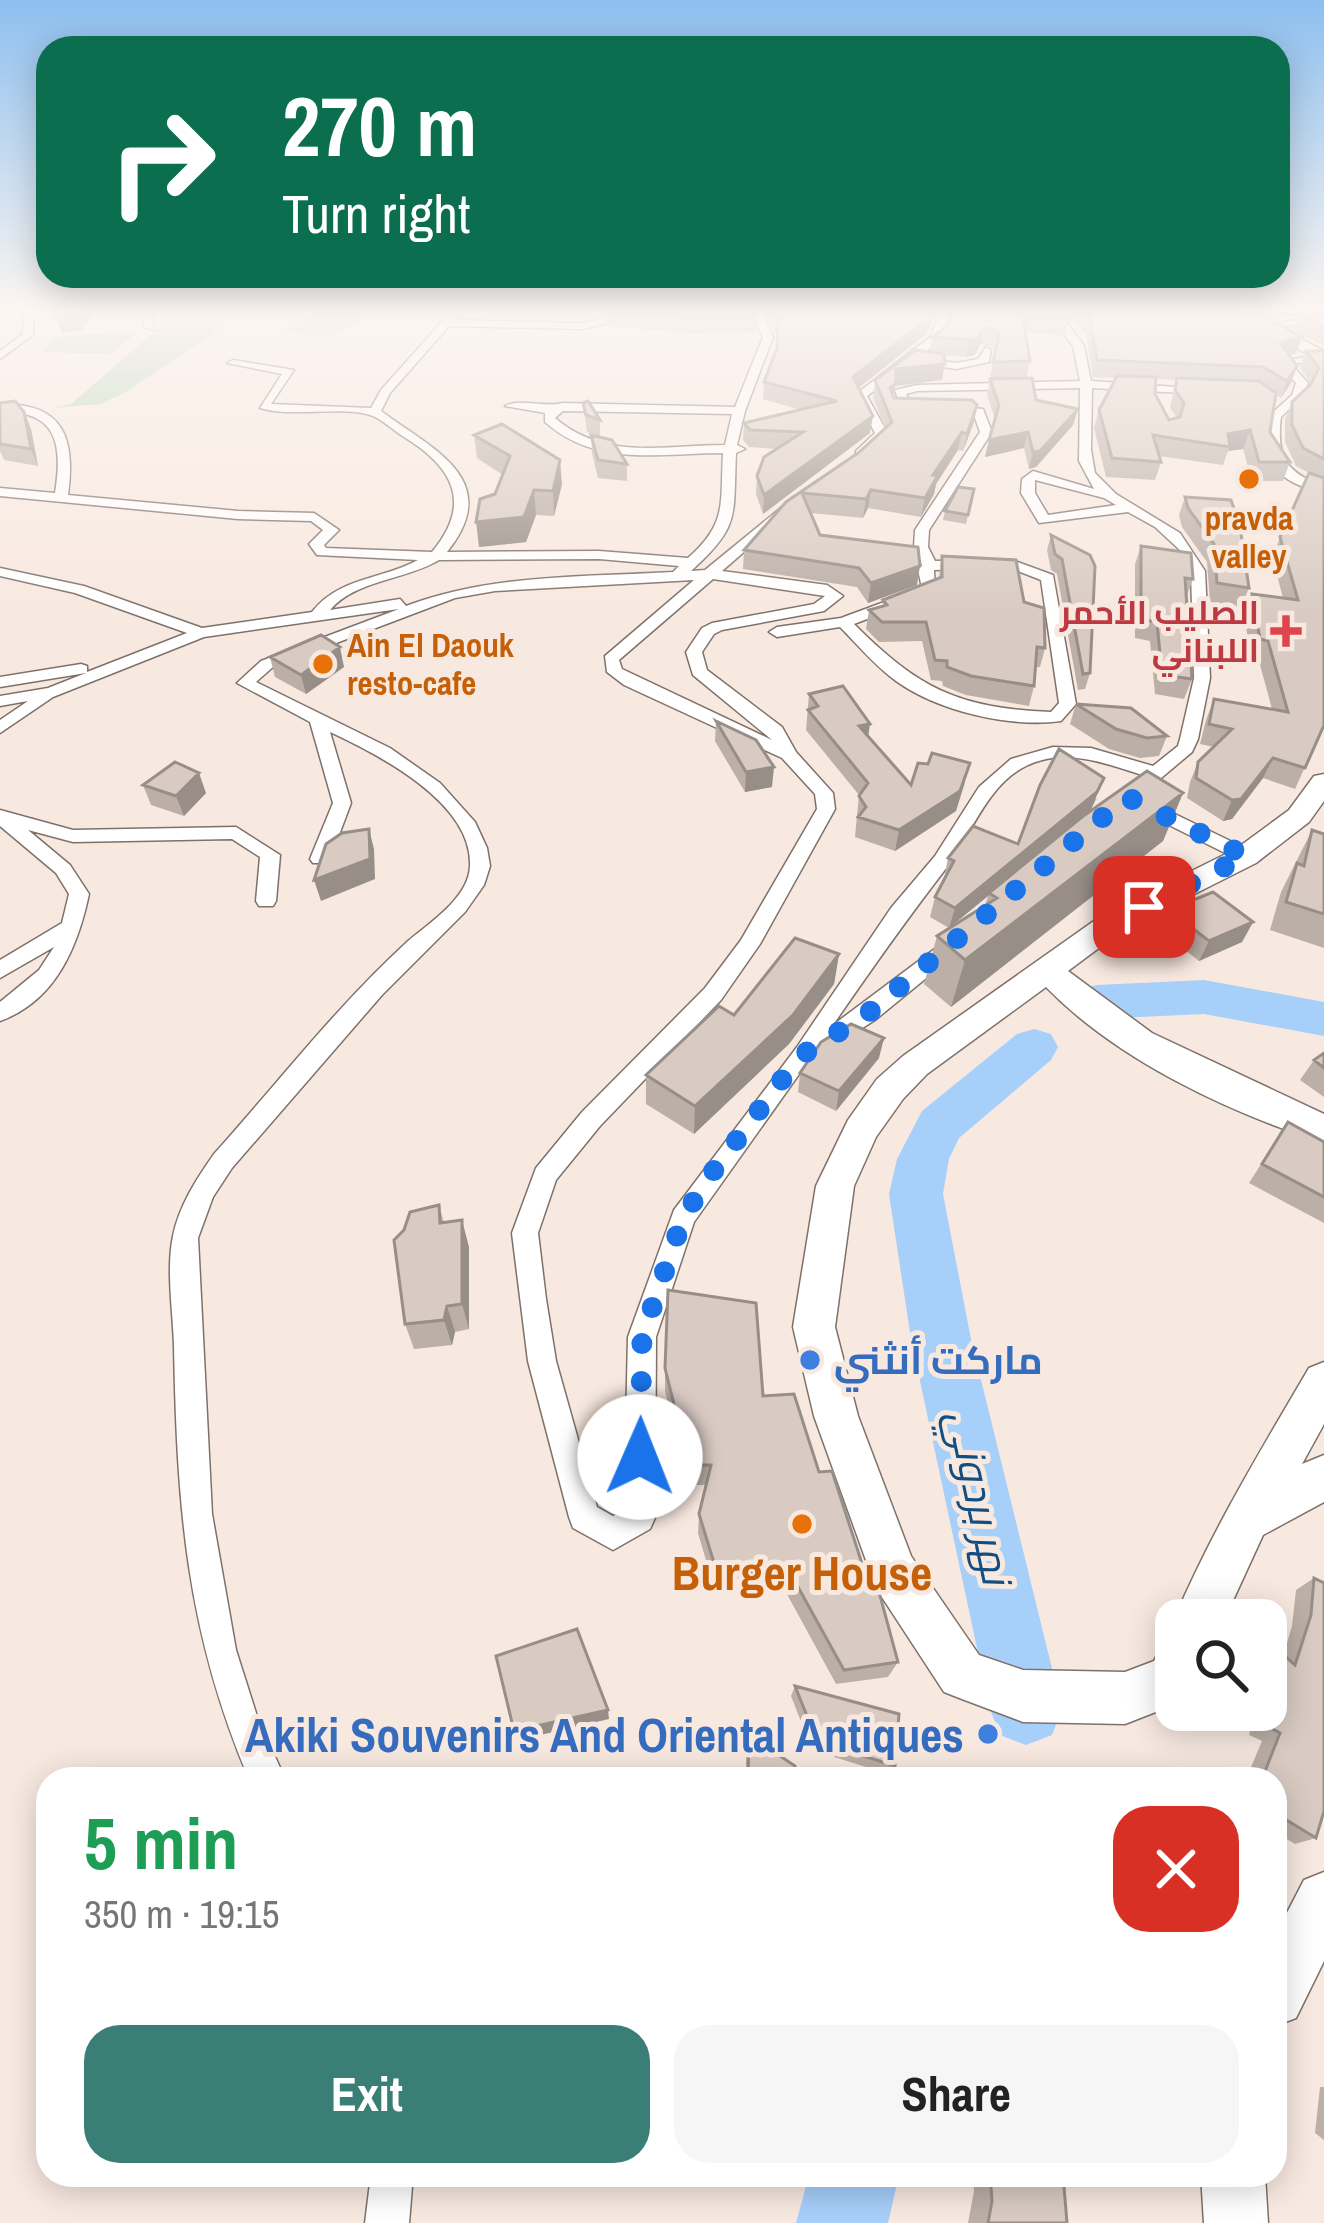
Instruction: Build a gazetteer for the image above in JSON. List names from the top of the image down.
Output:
{
  "water": ["نهر بردوني"],
  "places": {
    "other": [
      "pravda valley",
      "Ain El Daouk resto-cafe",
      "ماركت أنثني",
      "Burger House",
      "Akiki Souvenirs And Oriental Antiques"
    ],
    "health": ["الصليب الأحمر اللبناني"]
  },
  "page": {
    "turn": ["270 m", "Turn right"],
    "heading": ["5 min", "350 m · 19:15"],
    "buttons": ["Exit", "Share"]
  }
}
